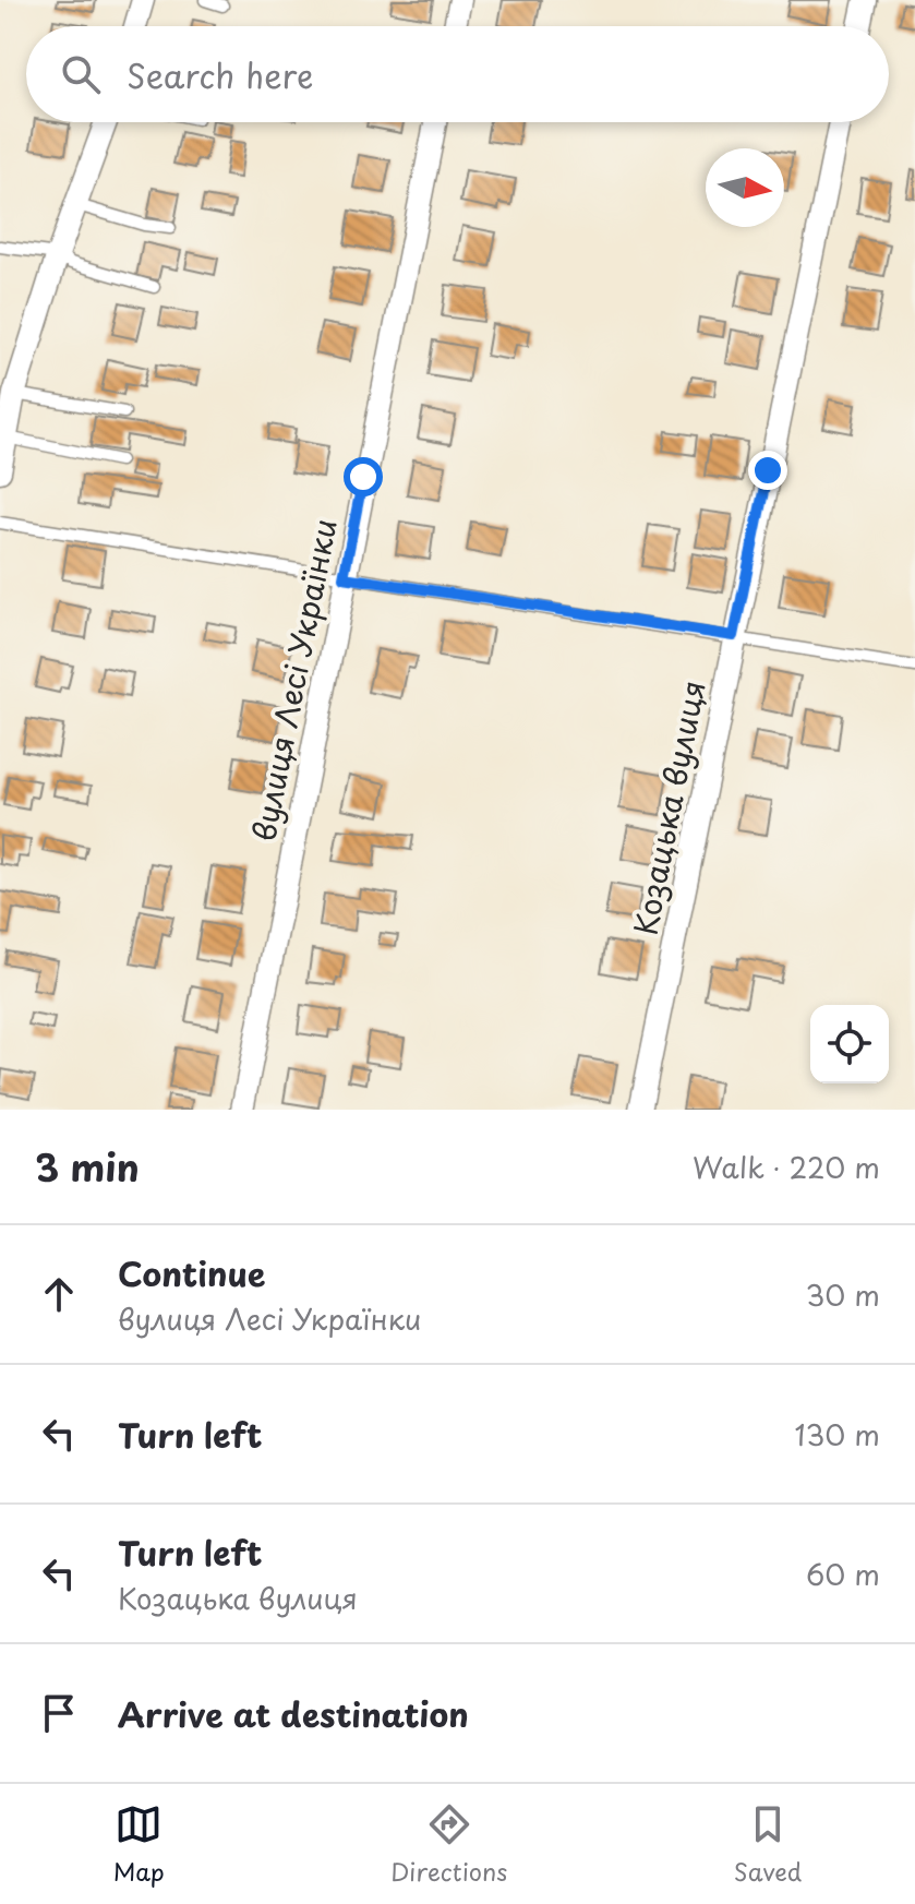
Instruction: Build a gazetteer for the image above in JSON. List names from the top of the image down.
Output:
{
  "streets": {
    "street": ["вулиця Лесі Українки", "Козацька вулиця"]
  },
  "north": "right",
  "page": {
    "search": "Search here",
    "heading": ["3 min", "Walk · 220 m"],
    "list": [
      ["Continue", "вулиця Лесі Українки", "30 m"],
      ["Turn left", "130 m"],
      ["Turn left", "Козацька вулиця", "60 m"],
      "Arrive at destination"
    ],
    "nav": ["Map", "Directions", "Saved"]
  }
}
